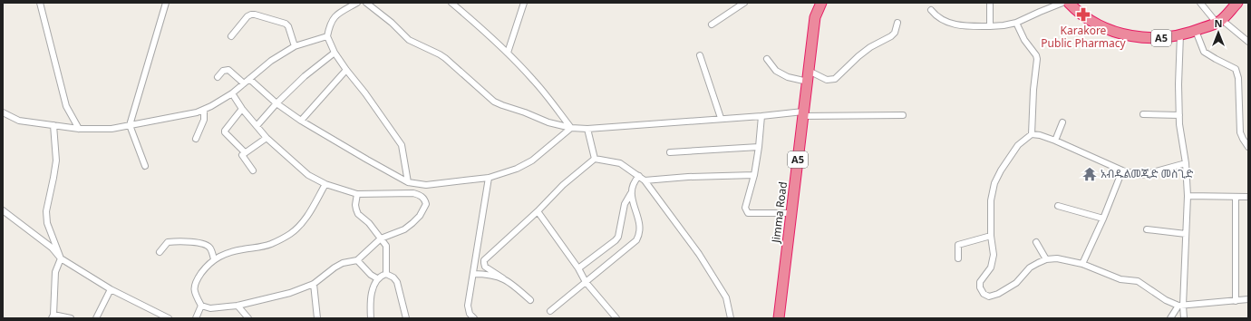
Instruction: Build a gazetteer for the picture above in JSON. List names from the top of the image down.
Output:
{
  "streets": {
    "highway": ["A5", "Jimma Road"]
  },
  "places": {
    "pharmacy": ["Karakore Public Pharmacy"],
    "temple": ["አብዱልመጂድ መስጊድ"]
  },
  "north": "top"
}
